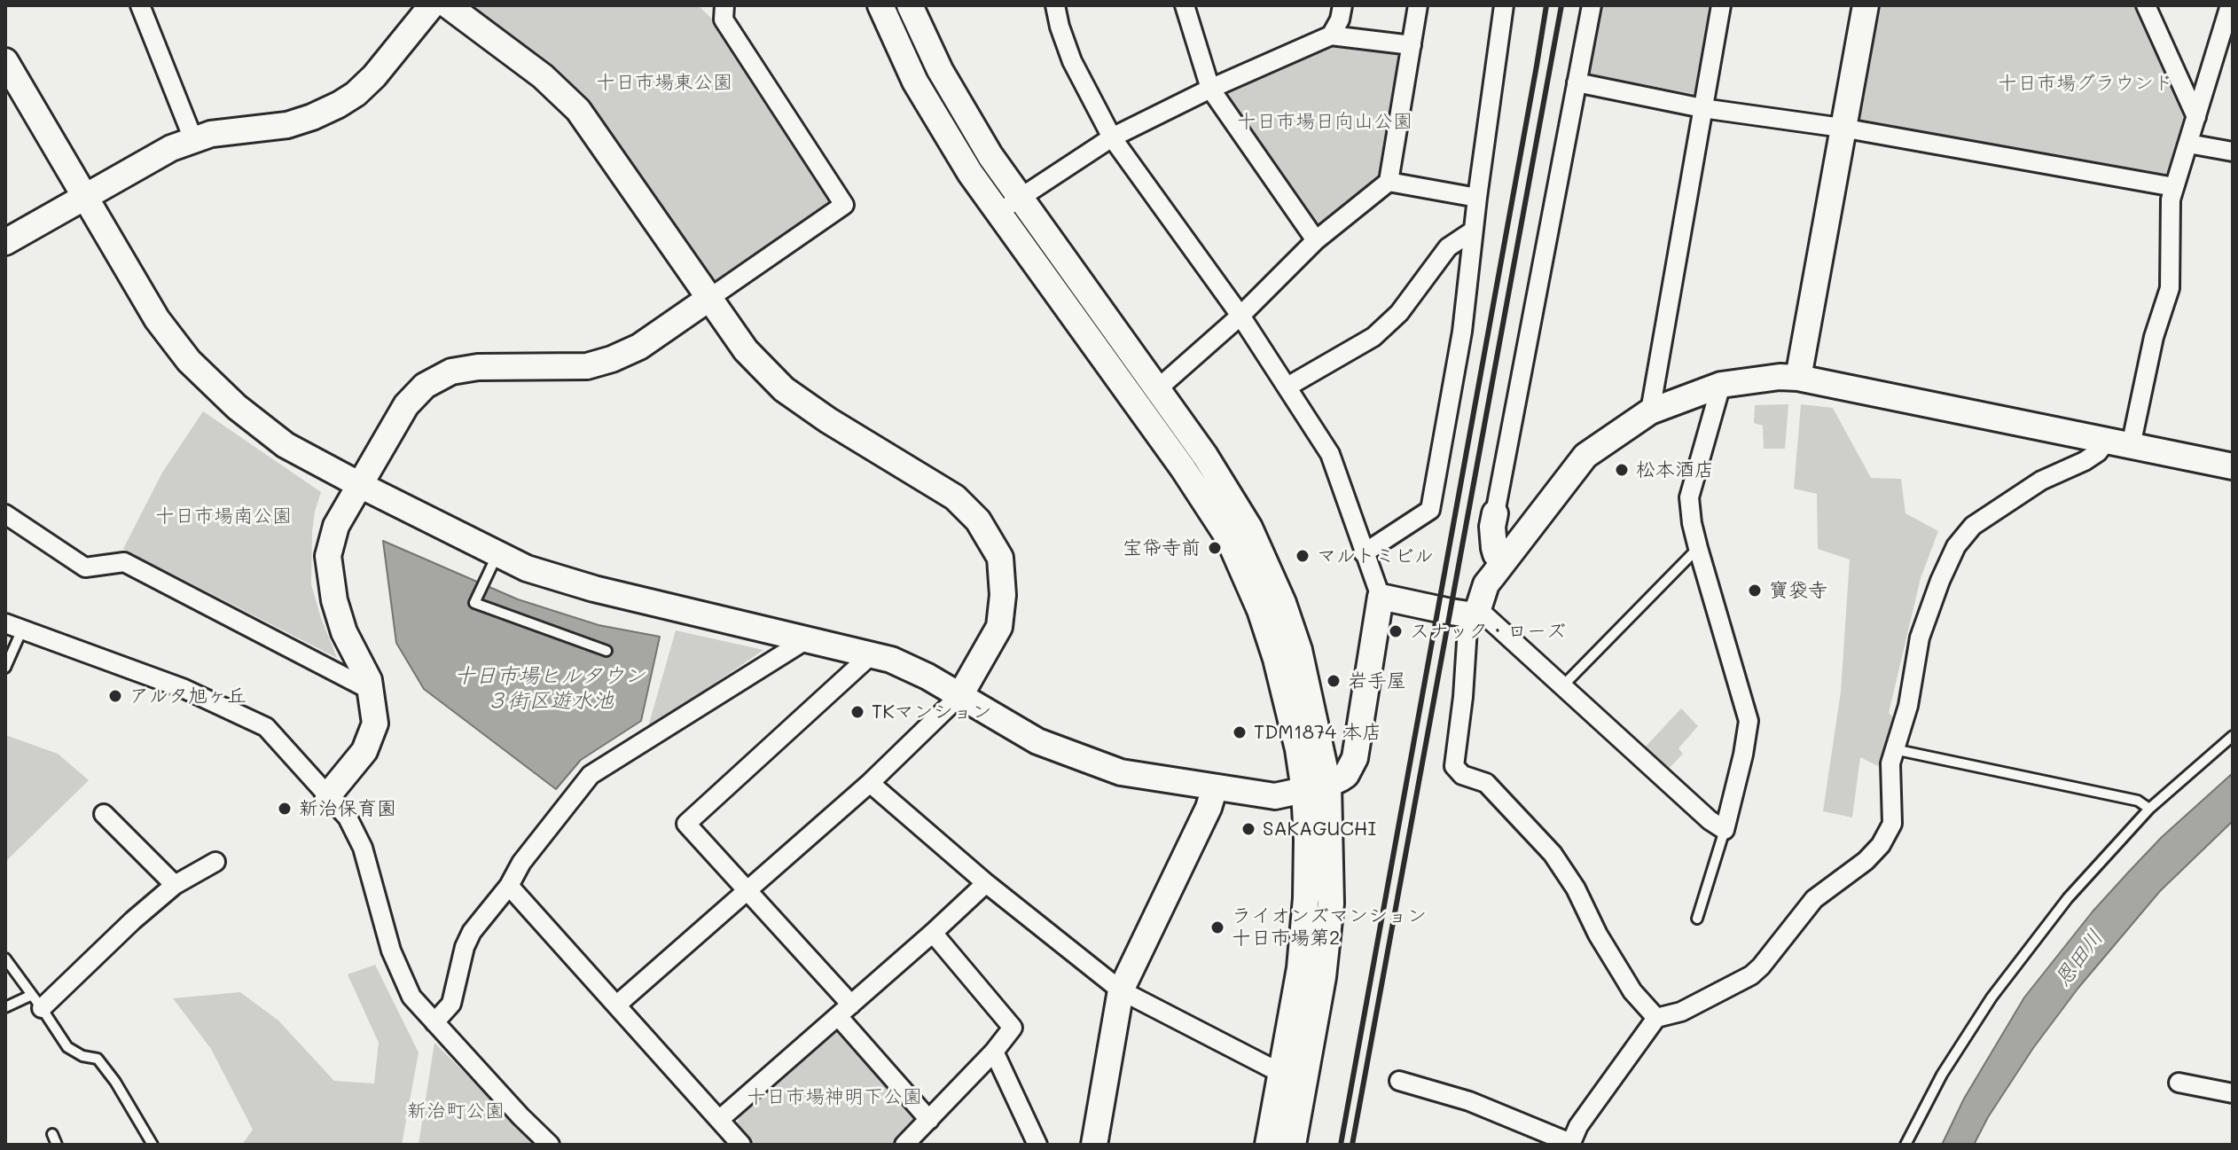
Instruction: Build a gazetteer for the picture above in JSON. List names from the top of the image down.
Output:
{
  "water": ["十日市場ヒルタウン ３街区遊水池", "恩田川"],
  "parks": [
    "十日市場東公園",
    "十日市場グラウンド",
    "十日市場日向山公園",
    "十日市場南公園",
    "十日市場神明下公園",
    "新治町公園"
  ],
  "places": [
    "松本酒店",
    "宝帒寺前",
    "マルトミビル",
    "寶袋寺",
    "スナック・ローズ",
    "岩手屋",
    "アルタ旭ヶ丘",
    "TKマンション",
    "TDM1874 本店",
    "新治保育園",
    "SAKAGUCHI",
    "ライオンズマンション 十日市場第2"
  ]
}
